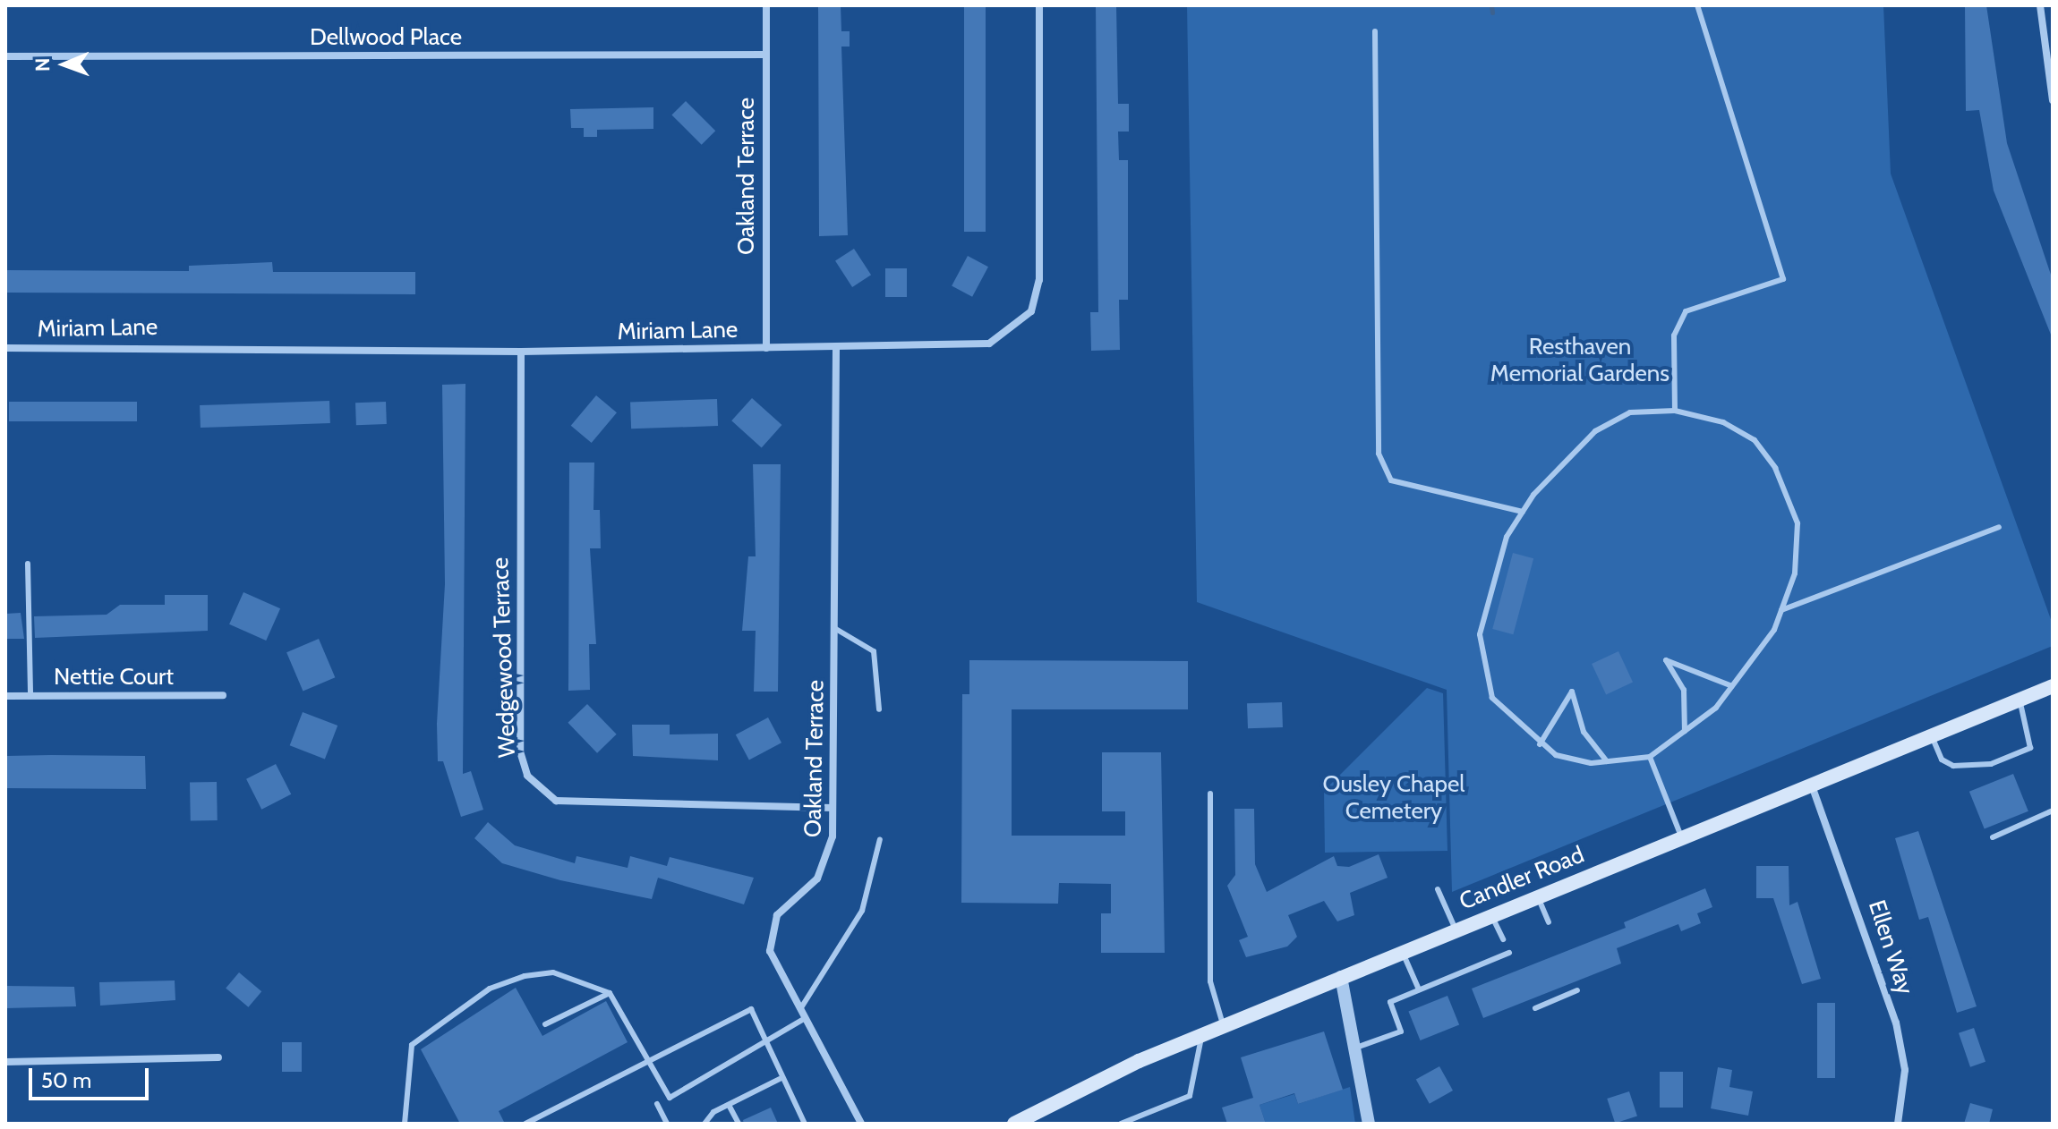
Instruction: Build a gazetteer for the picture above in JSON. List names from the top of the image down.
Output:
{
  "streets": {
    "main road": ["Candler Road"],
    "street": [
      "Dellwood Place",
      "Oakland Terrace",
      "Miriam Lane",
      "Wedgewood Terrace",
      "Nettie Court",
      "Ellen Way"
    ]
  },
  "crossings": [
    ["Dellwood Place", "Oakland Terrace"],
    ["Oakland Terrace", "Miriam Lane"],
    ["Oakland Terrace", "Wedgewood Terrace"],
    ["Miriam Lane", "Wedgewood Terrace"],
    ["Candler Road", "Ellen Way"]
  ],
  "parks": ["Resthaven Memorial Gardens", "Ousley Chapel Cemetery"],
  "scale_bar": "50 m",
  "north": "left"
}
